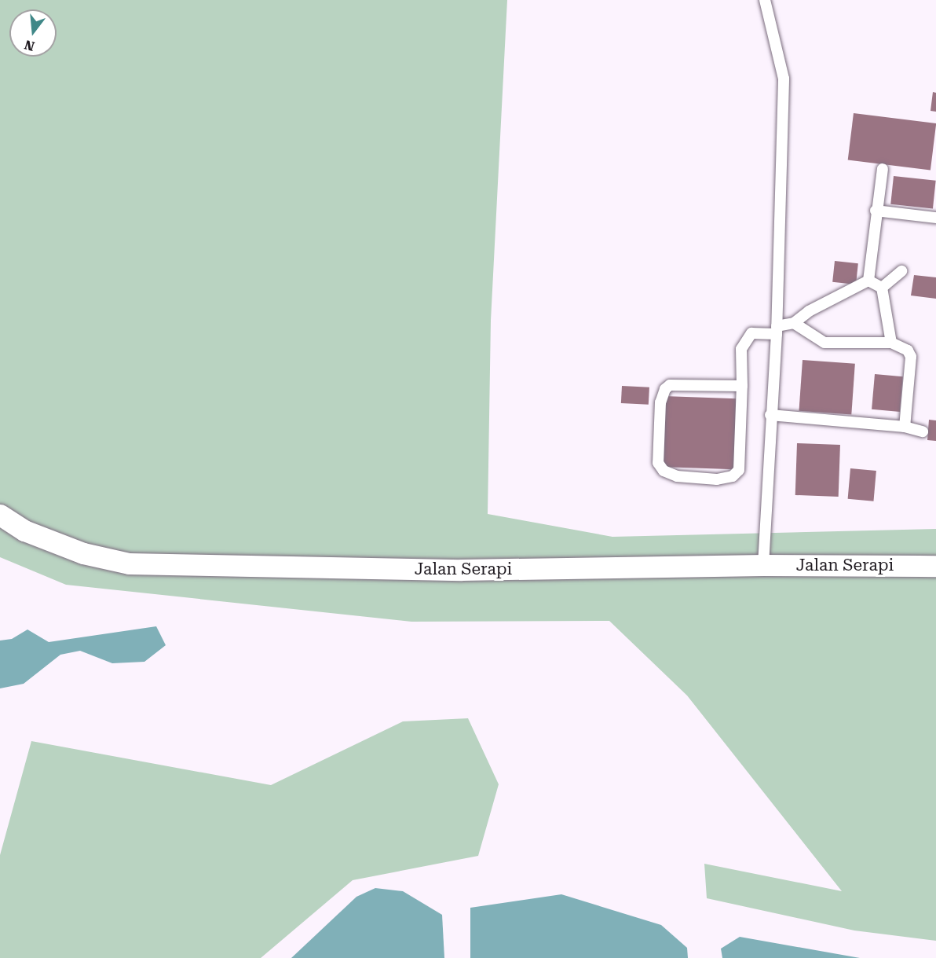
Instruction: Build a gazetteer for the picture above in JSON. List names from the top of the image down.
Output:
{
  "streets": {
    "street": ["Jalan Serapi"]
  },
  "north": "bottom"
}
